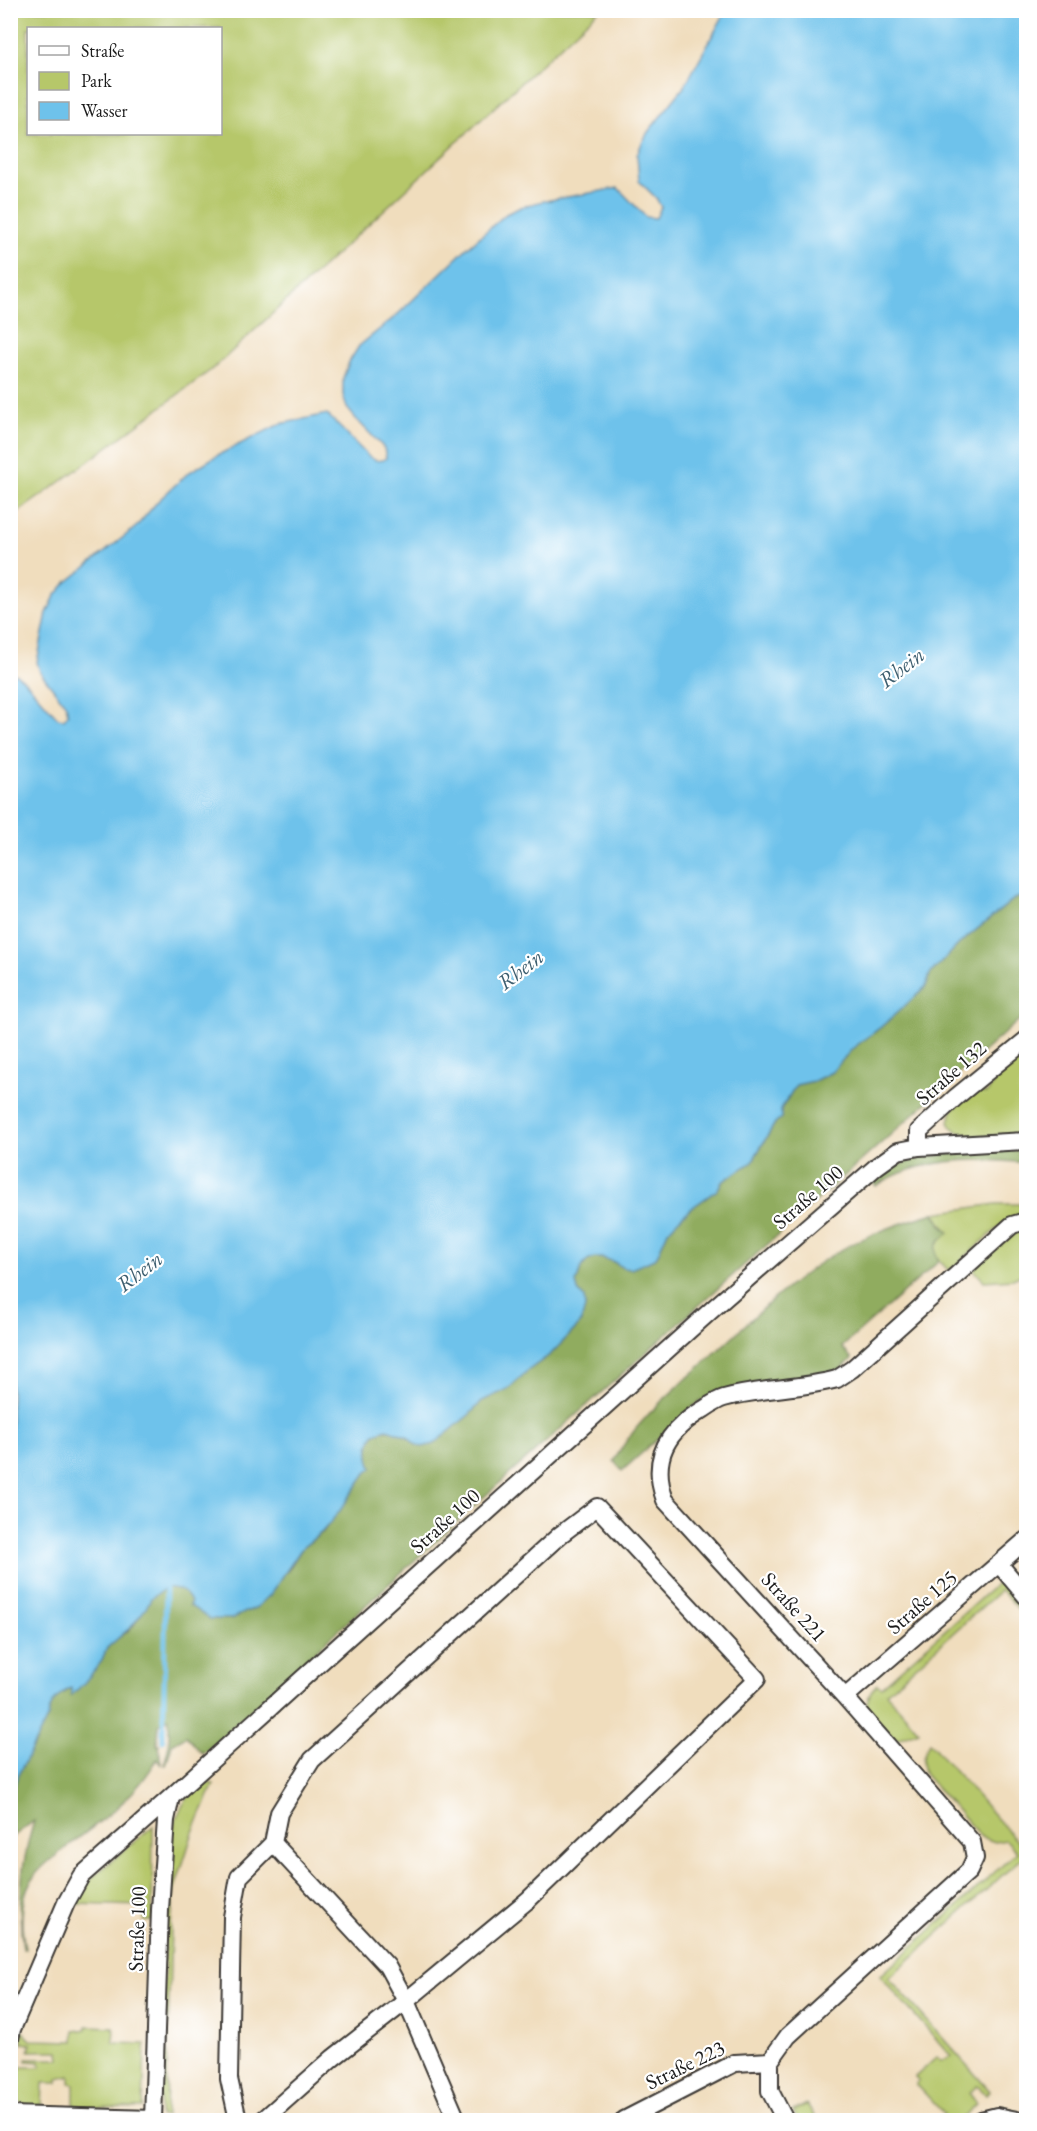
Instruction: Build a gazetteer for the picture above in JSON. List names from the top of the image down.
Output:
{
  "streets": {
    "street": [
      "Straße 132",
      "Straße 100",
      "Straße 125",
      "Straße 221",
      "Straße 223"
    ]
  },
  "crossings": [
    ["Straße 132", "Straße 100"],
    ["Straße 125", "Straße 221"],
    ["Straße 221", "Straße 223"]
  ],
  "water": ["Rhein"],
  "legend": ["Straße", "Park", "Wasser"]
}
